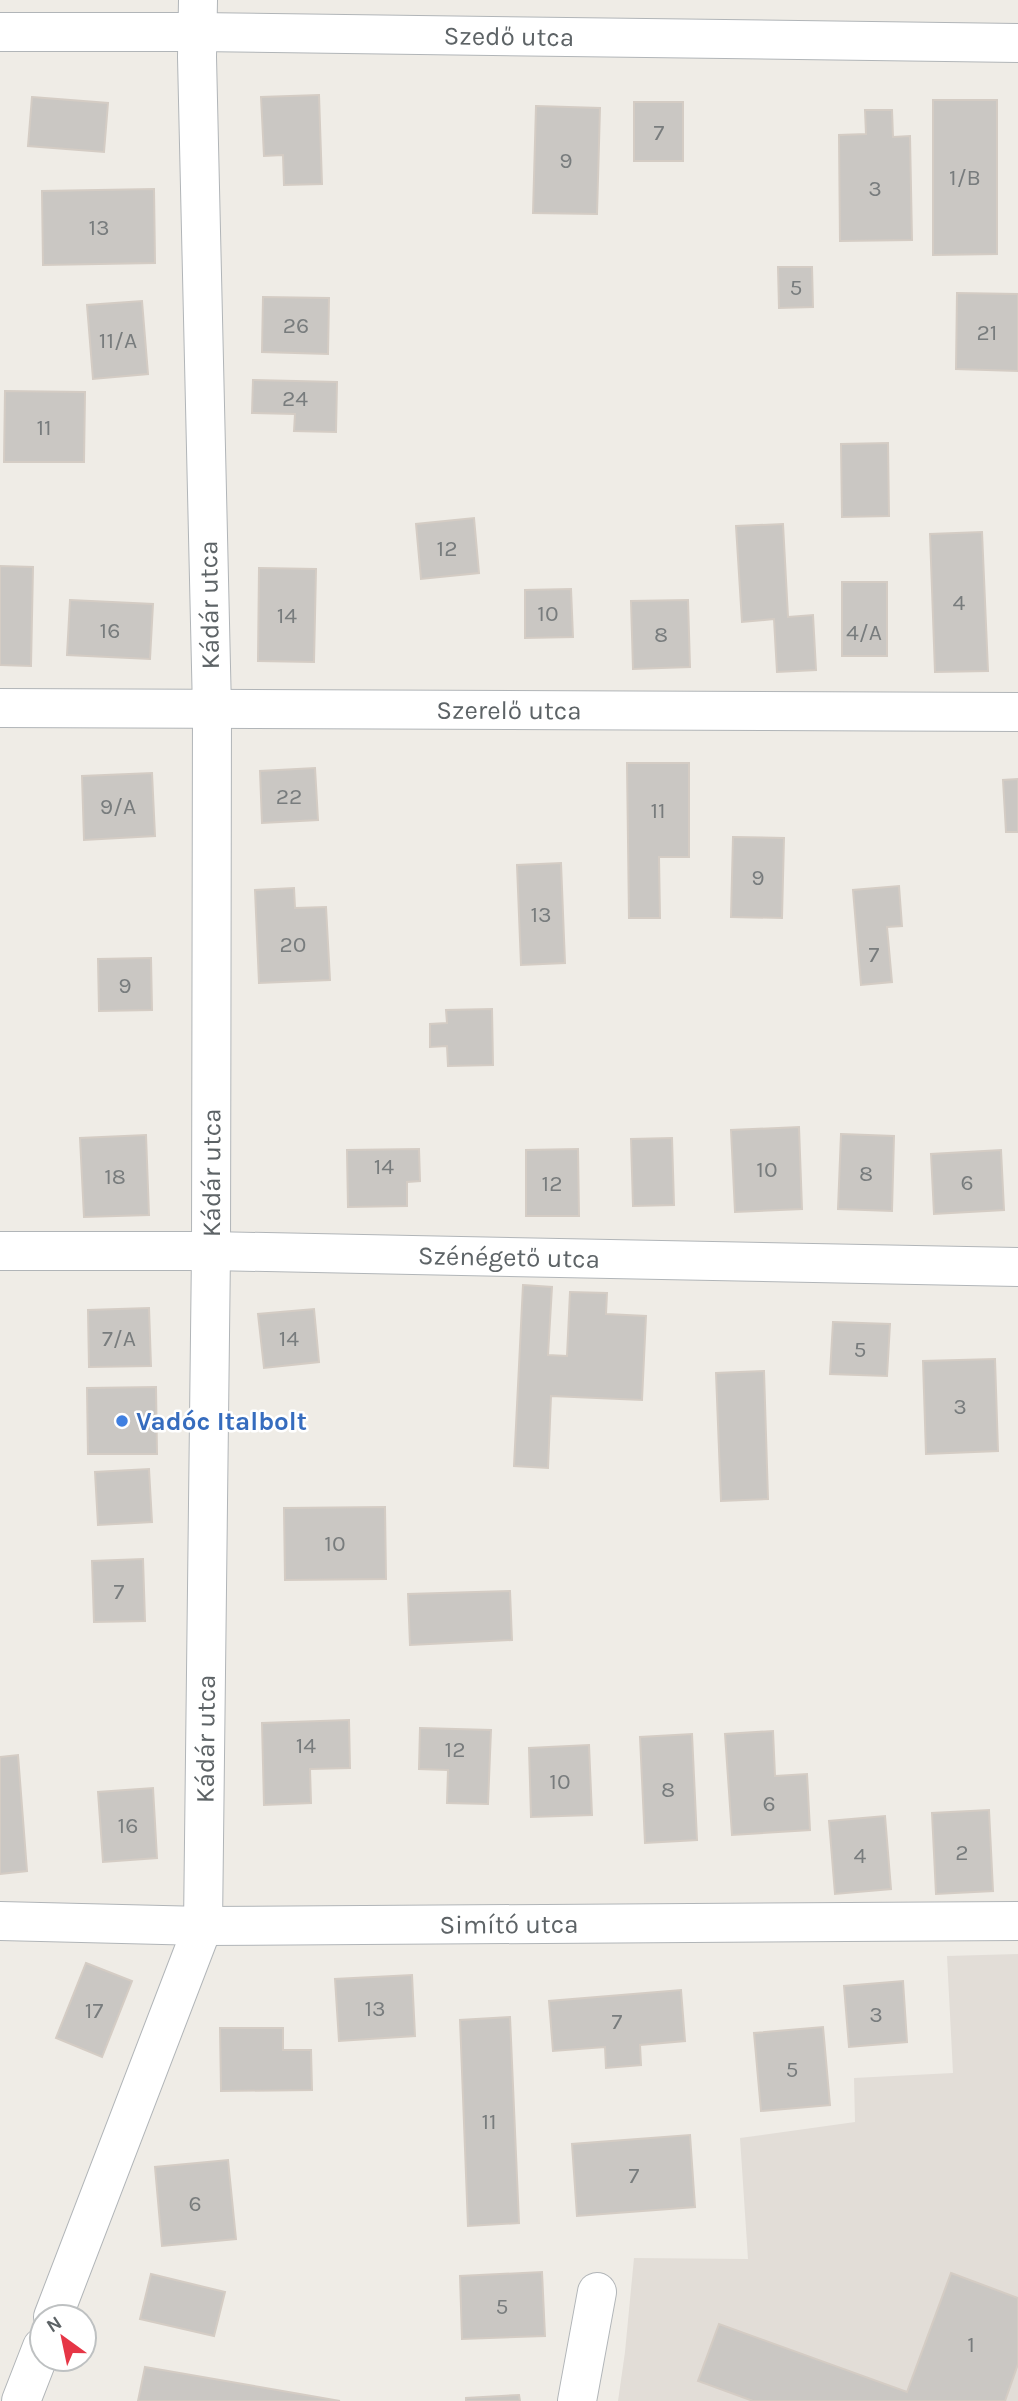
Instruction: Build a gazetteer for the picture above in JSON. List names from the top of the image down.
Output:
{
  "streets": {
    "street": [
      "Szedő utca",
      "Kádár utca",
      "Szerelő utca",
      "Szénégető utca",
      "Simító utca"
    ]
  },
  "crossings": [
    ["Szedő utca", "Kádár utca"],
    ["Kádár utca", "Szerelő utca"],
    ["Kádár utca", "Szénégető utca"],
    ["Kádár utca", "Simító utca"]
  ],
  "places": ["Vadóc Italbolt"],
  "house_numbers": [
    "7",
    "9",
    "1/B",
    "3",
    "13",
    "5",
    "26",
    "21",
    "11/A",
    "24",
    "11",
    "12",
    "4",
    "10",
    "14",
    "16",
    "4/A",
    "8",
    "22",
    "9/A",
    "11",
    "9",
    "13",
    "20",
    "7",
    "9",
    "14",
    "10",
    "8",
    "18",
    "6",
    "12",
    "7/A",
    "14",
    "5",
    "3",
    "10",
    "7",
    "14",
    "12",
    "10",
    "8",
    "6",
    "16",
    "2",
    "4",
    "13",
    "17",
    "3",
    "7",
    "5",
    "11",
    "7",
    "6",
    "5",
    "1"
  ],
  "north": "top left"
}
